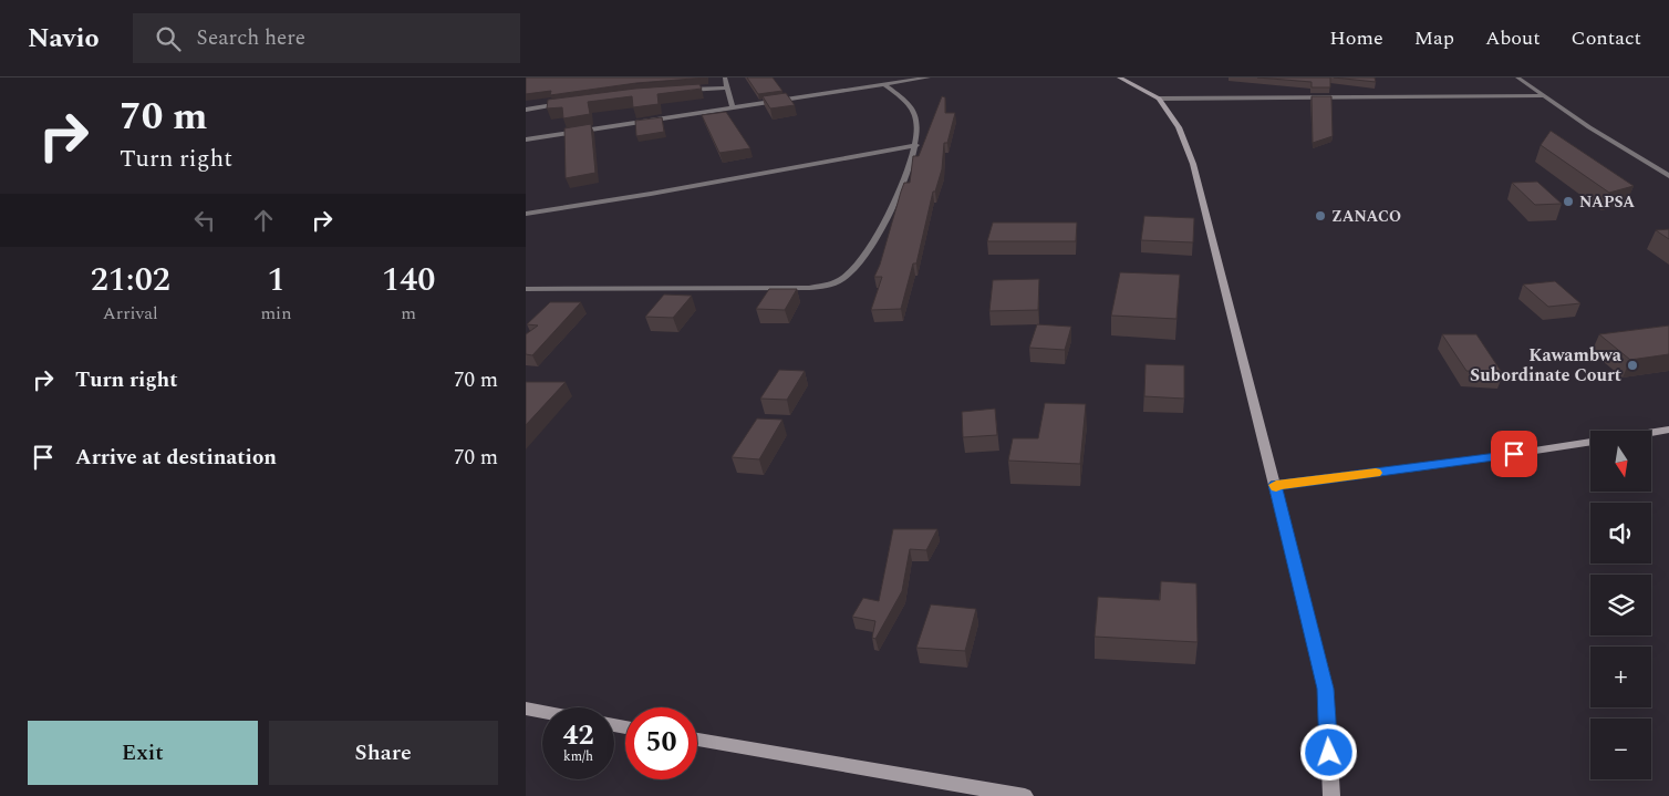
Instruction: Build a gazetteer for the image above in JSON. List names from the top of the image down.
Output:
{
  "places": ["NAPSA", "ZANACO", "Kawambwa Subordinate Court"],
  "north": "bottom",
  "page": {
    "header": "Navio",
    "search": "Search here",
    "nav": [
      "Home",
      "Map",
      "About",
      "Contact"
    ],
    "turn": ["70 m", "Turn right"],
    "eta": [
      "21:02",
      "Arrival",
      "1",
      "min",
      "140",
      "m"
    ],
    "list": [
      {
        "name": "Turn right",
        "value": "70 m"
      },
      {
        "name": "Arrive at destination",
        "value": "70 m"
      }
    ],
    "map_buttons": ["+", "−"],
    "speed": "42 km/h",
    "limit": "50",
    "buttons": ["Exit", "Share"]
  }
}
